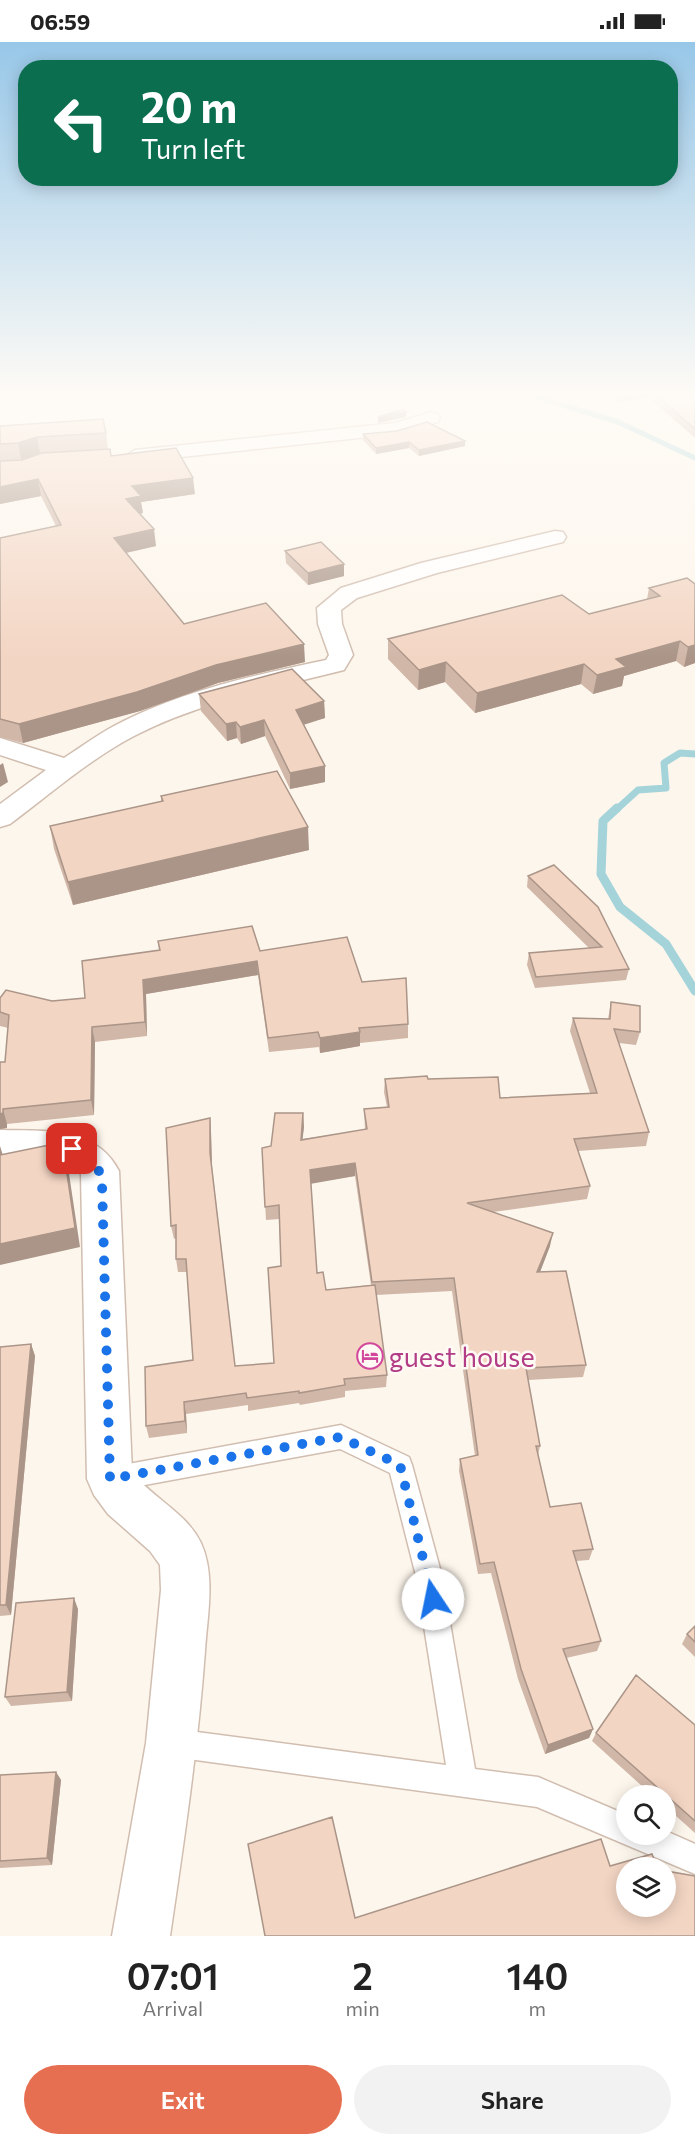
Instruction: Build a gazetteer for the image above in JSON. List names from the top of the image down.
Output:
{
  "places": {
    "hotel": ["guest house"]
  },
  "page": {
    "status": "06:59",
    "turn": ["20 m", "Turn left"],
    "eta": [
      "07:01",
      "Arrival",
      "2",
      "min",
      "140",
      "m"
    ],
    "buttons": ["Exit", "Share"]
  }
}
